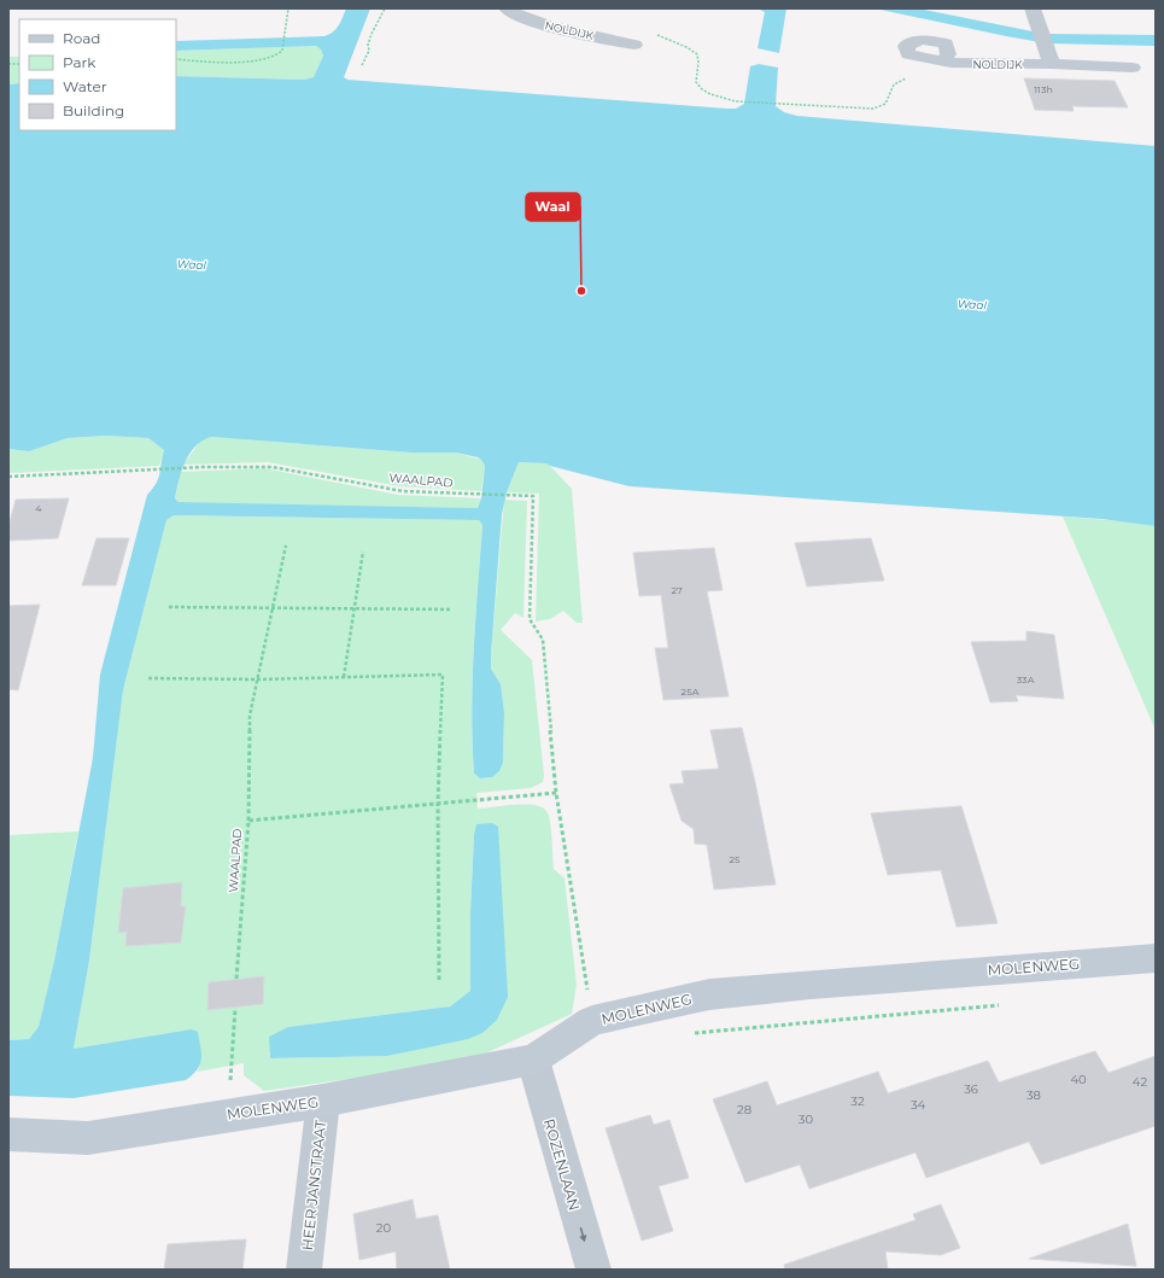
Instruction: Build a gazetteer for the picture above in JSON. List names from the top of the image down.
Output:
{
  "streets": {
    "main road": ["MOLENWEG"],
    "street": ["NOLDIJK", "ROZENLAAN", "HEER JANSTRAAT"],
    "path": ["WAALPAD"]
  },
  "crossings": [
    ["WAALPAD", "MOLENWEG"],
    ["MOLENWEG", "ROZENLAAN"],
    ["MOLENWEG", "HEER JANSTRAAT"]
  ],
  "one_way": ["ROZENLAAN"],
  "water": ["Waal"],
  "places": ["Waal"],
  "house_numbers": [
    "113h",
    "4",
    "27",
    "33A",
    "25A",
    "25",
    "40",
    "42",
    "36",
    "38",
    "32",
    "34",
    "28",
    "30",
    "20"
  ],
  "legend": [
    "Road",
    "Park",
    "Water",
    "Building"
  ]
}
